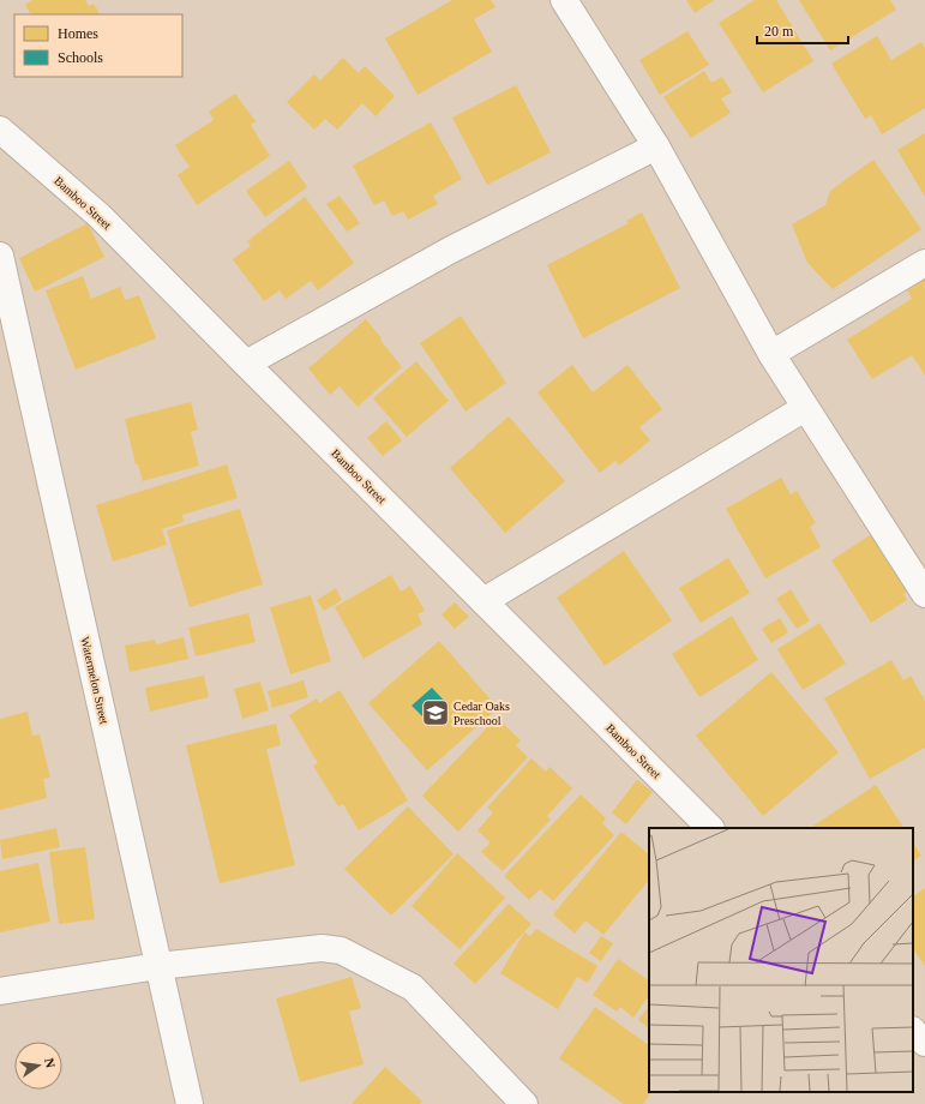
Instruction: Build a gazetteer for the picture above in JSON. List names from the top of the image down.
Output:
{
  "streets": {
    "street": ["Bamboo Street", "Watermelon Street"]
  },
  "places": {
    "school or university": ["Cedar Oaks Preschool"]
  },
  "legend": ["Homes", "Schools"],
  "scale_bar": "20 m",
  "north": "right"
}
